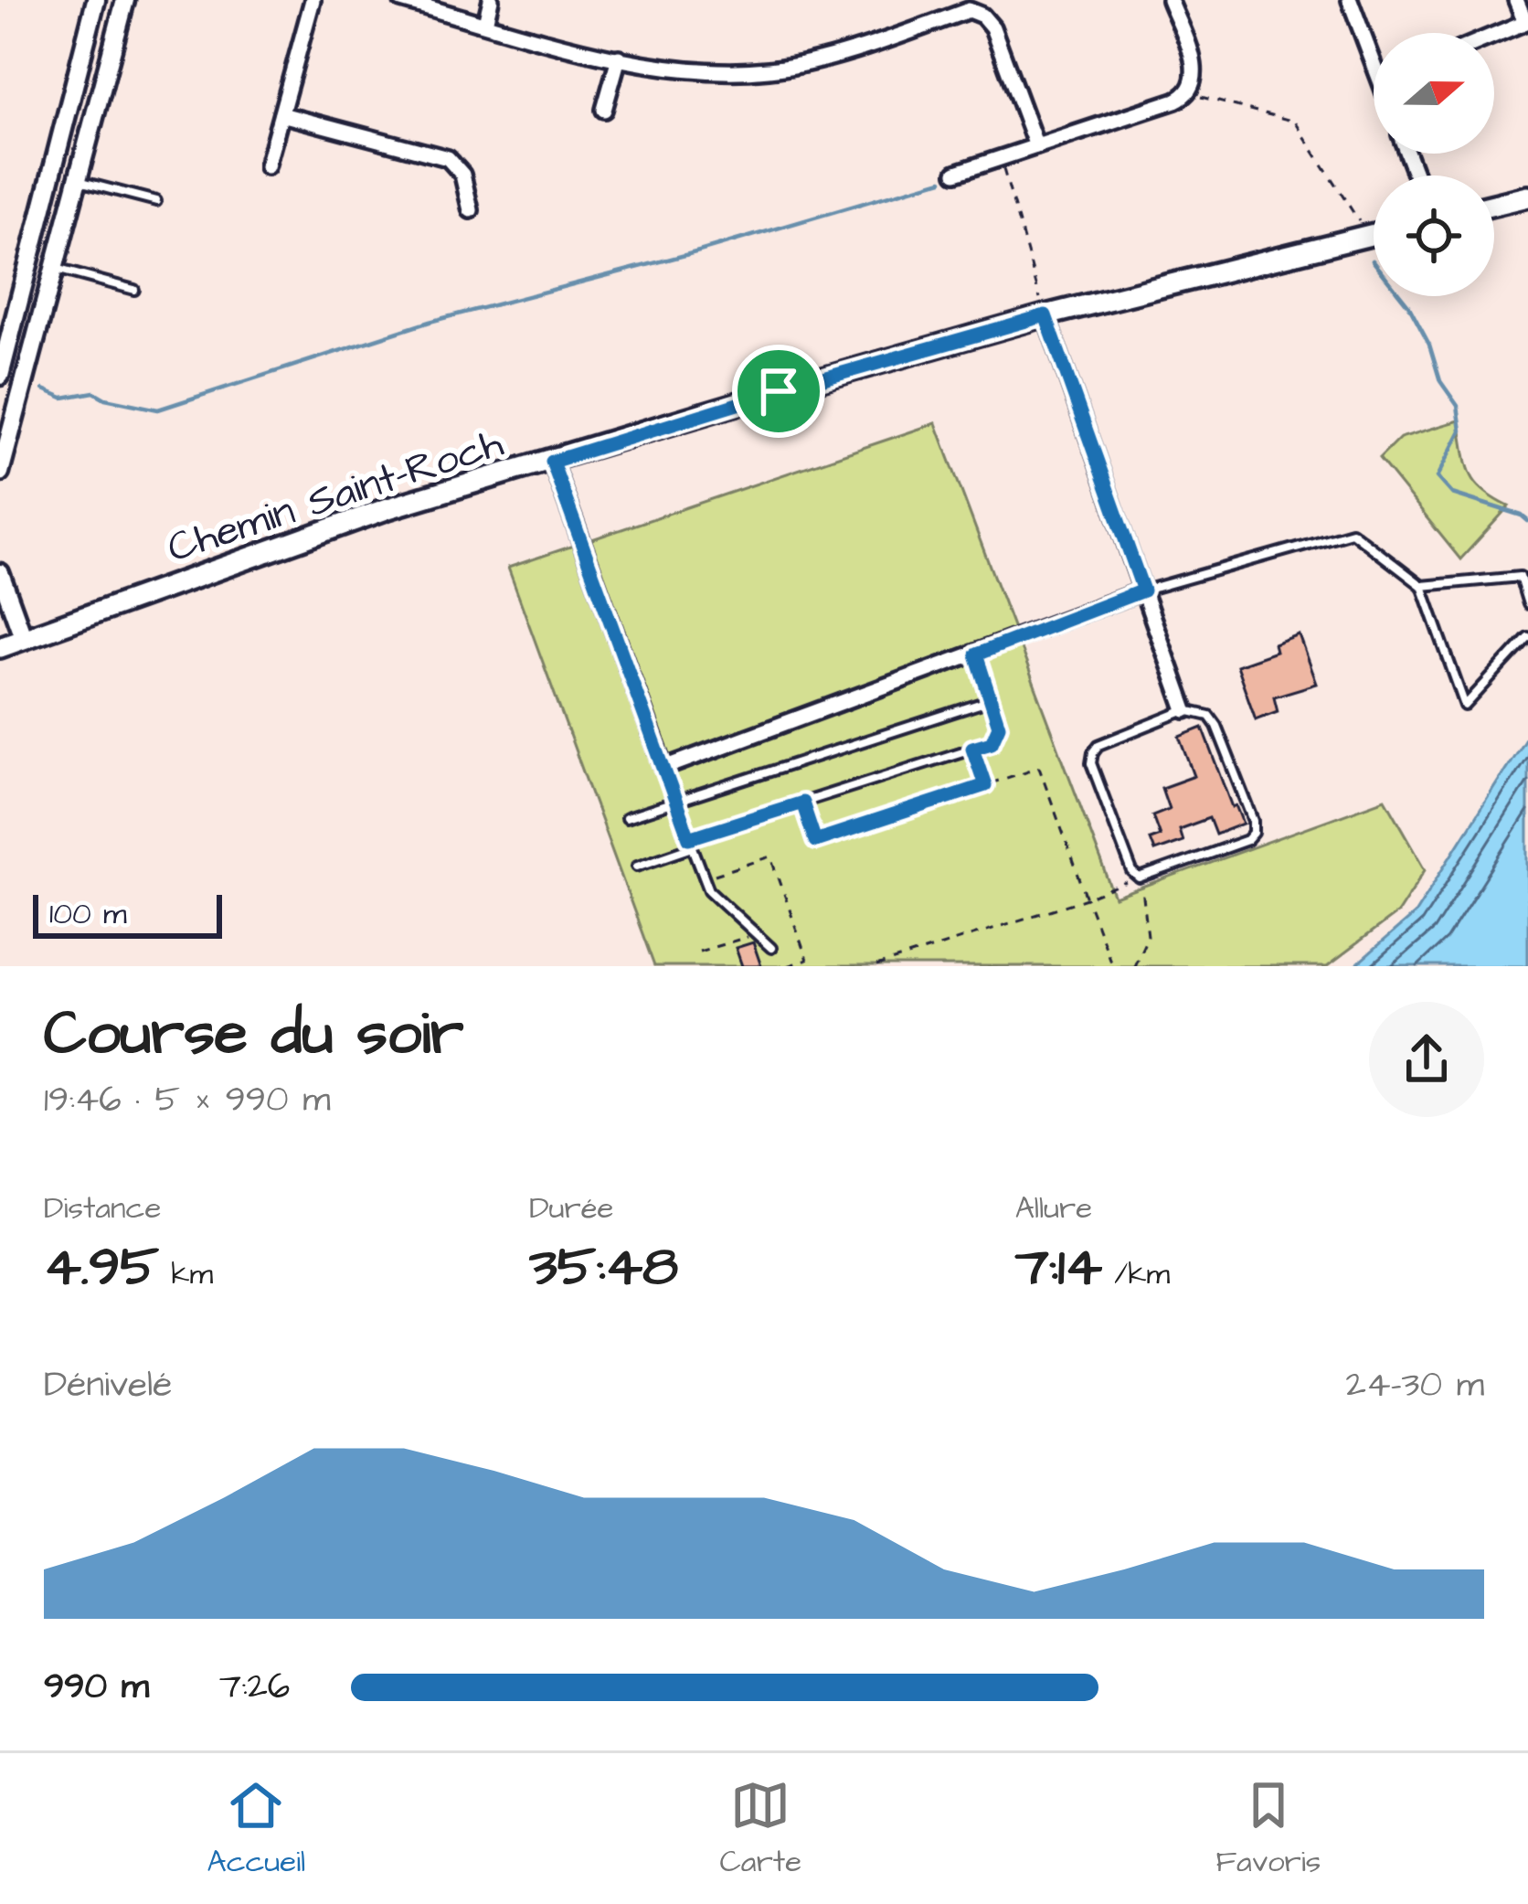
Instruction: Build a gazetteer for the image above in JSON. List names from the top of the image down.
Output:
{
  "streets": {
    "main road": ["Chemin Saint-Roch"]
  },
  "scale_bar": "100 m",
  "north": "right",
  "page": {
    "scale": "100 m",
    "heading": ["Course du soir", "19:46 · 5 × 990 m"],
    "stats": [
      ["Distance", "4.95 km"],
      ["Durée", "35:48"],
      ["Allure", "7:14 /km"]
    ],
    "chart": ["Dénivelé", "24–30 m"],
    "list": [
      {
        "name": "990 m",
        "note": "7:26"
      }
    ],
    "tabs": ["Accueil", "Carte", "Favoris"]
  }
}
